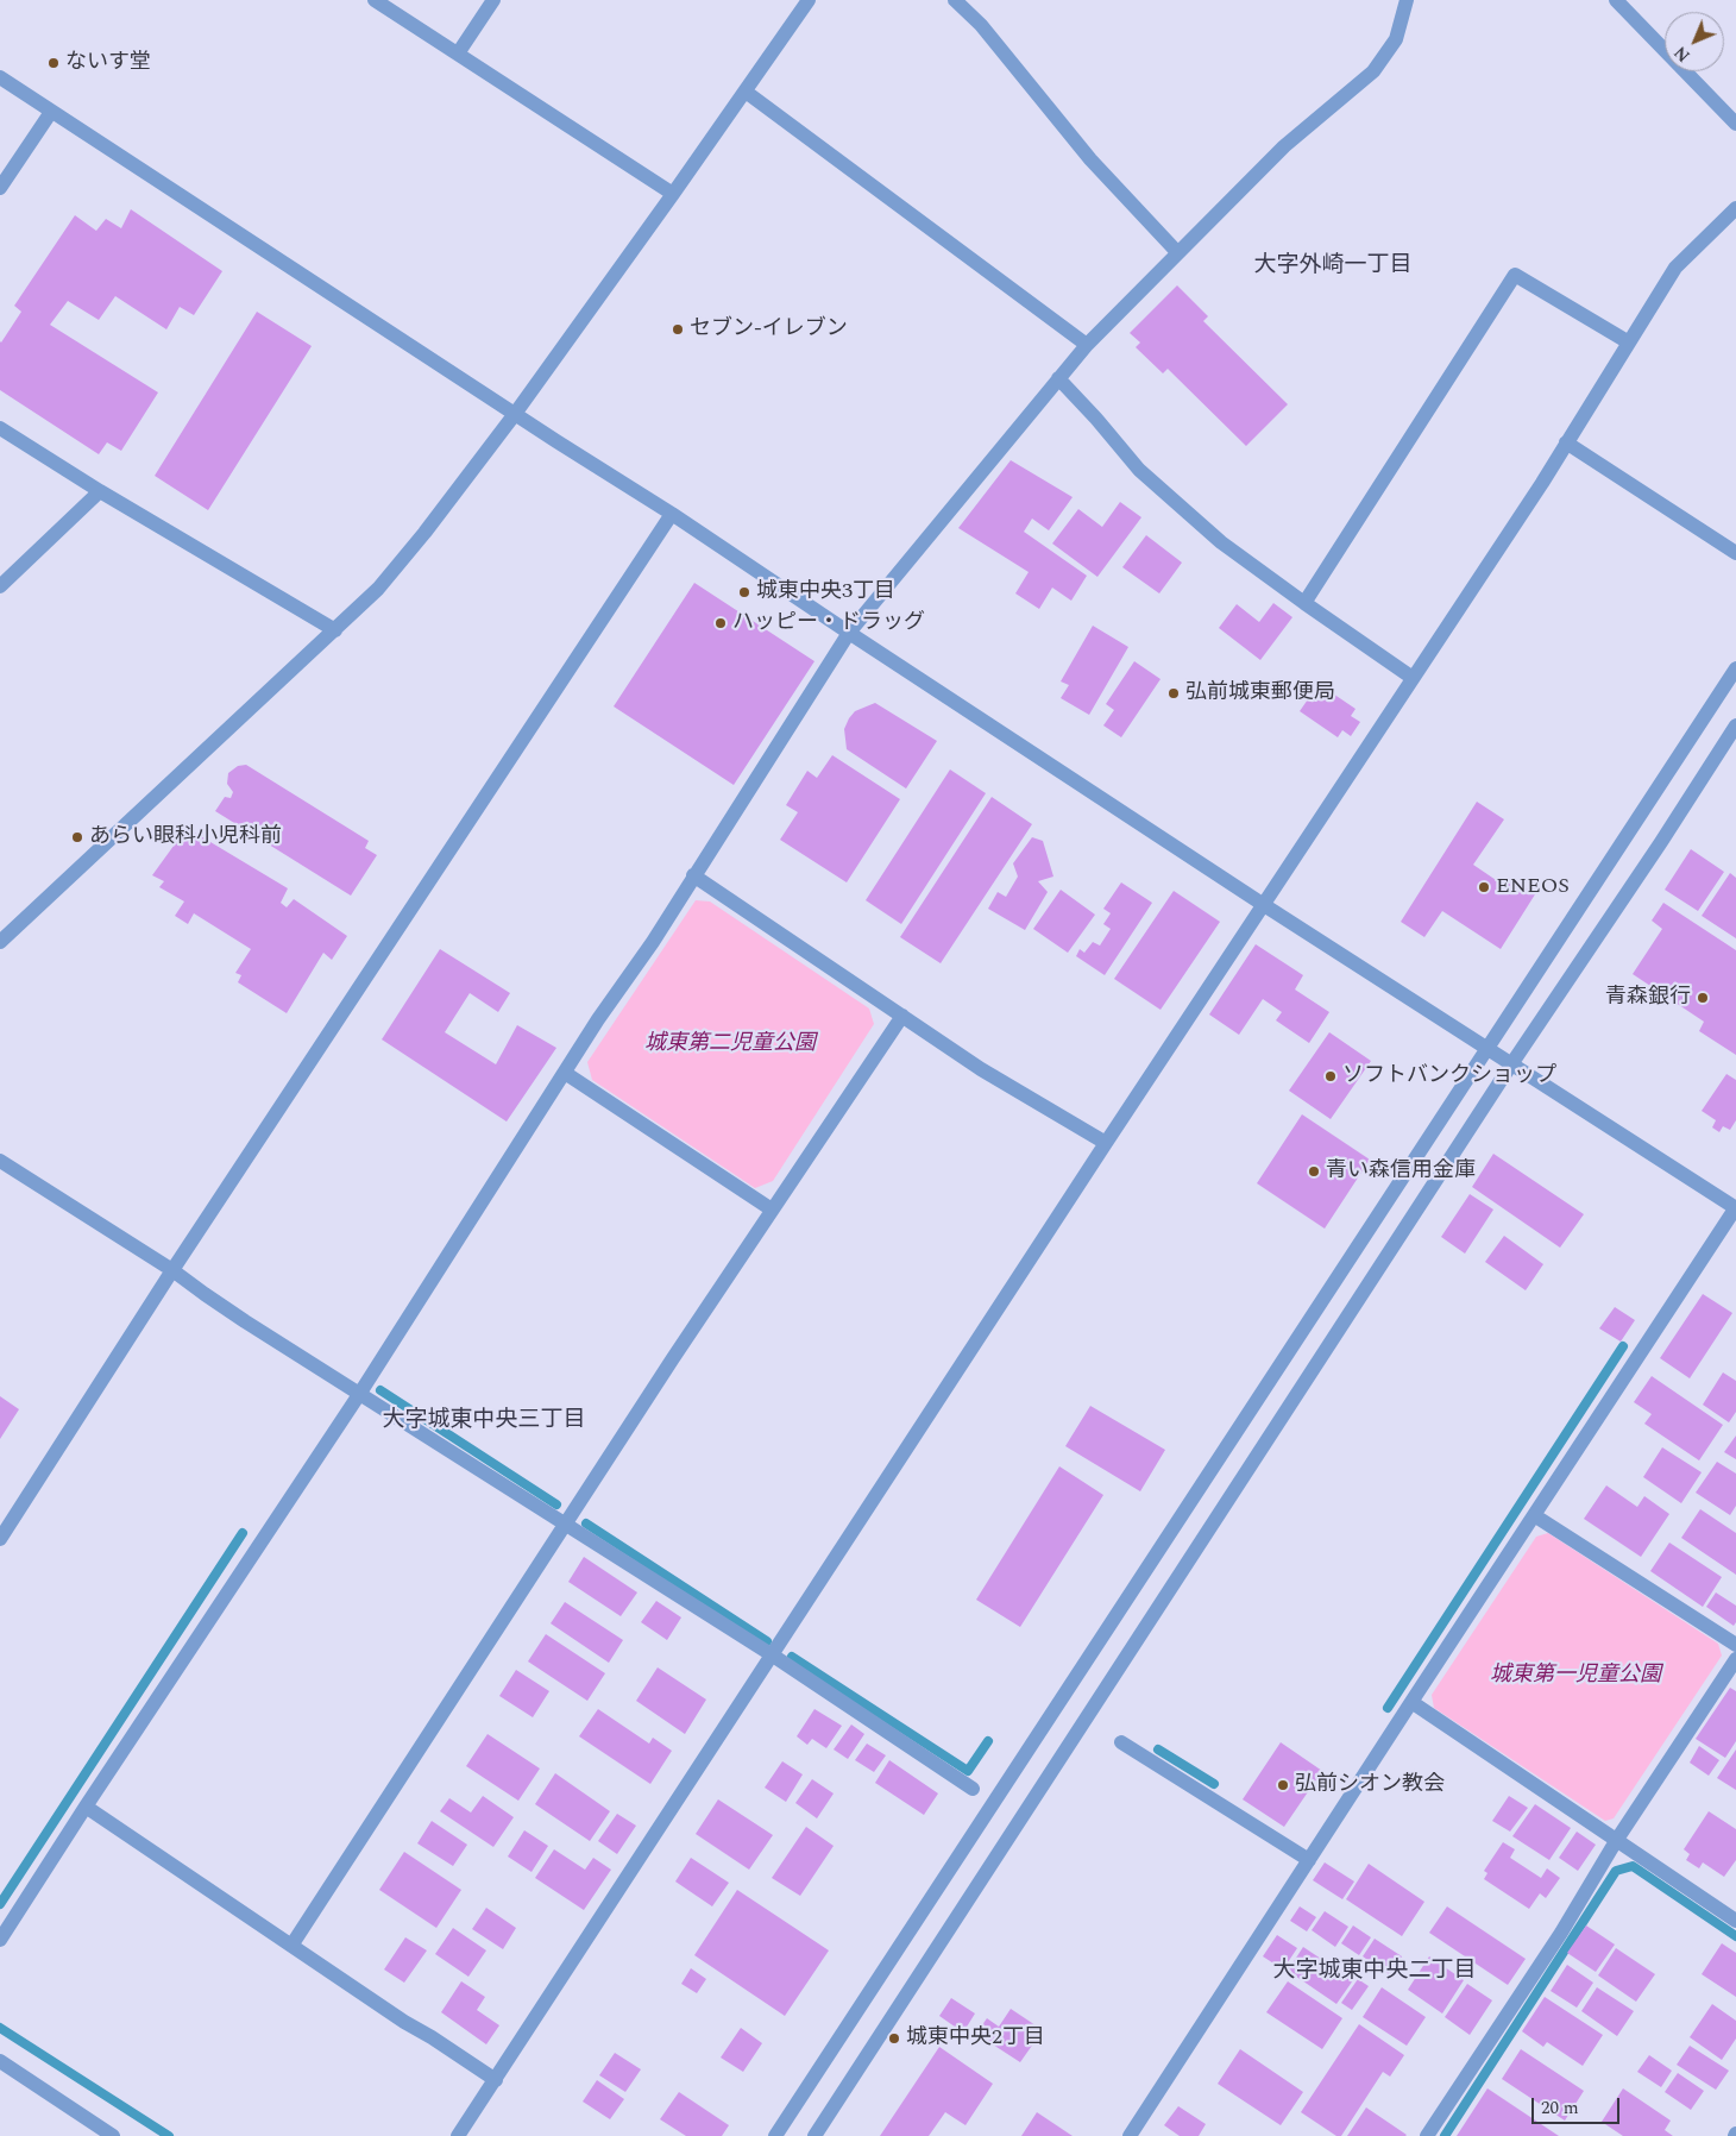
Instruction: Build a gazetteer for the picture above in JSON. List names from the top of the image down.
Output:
{
  "districts": ["大字外崎一丁目", "大字城東中央三丁目", "大字城東中央二丁目"],
  "parks": ["城東第二児童公園", "城東第一児童公園"],
  "places": [
    "ないす堂",
    "セブン-イレブン",
    "城東中央3丁目",
    "ハッピー・ドラッグ",
    "弘前城東郵便局",
    "あらい眼科小児科前",
    "ENEOS",
    "青森銀行",
    "ソフトバンクショップ",
    "青い森信用金庫",
    "弘前シオン教会",
    "城東中央2丁目"
  ],
  "scale_bar": "20 m",
  "north": "bottom left"
}
